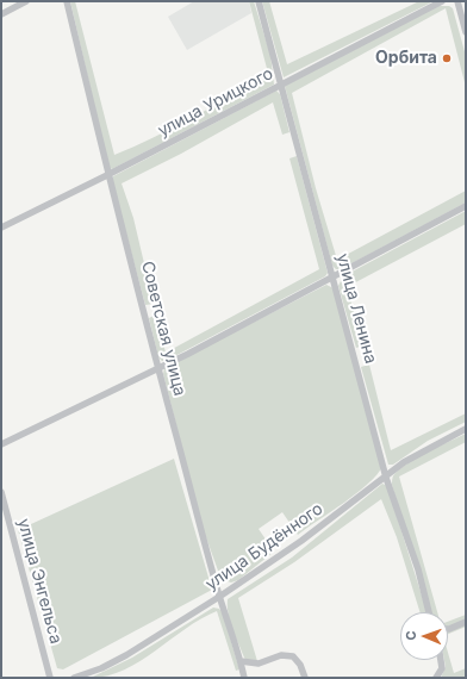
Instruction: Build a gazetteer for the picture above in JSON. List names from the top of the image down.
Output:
{
  "streets": {
    "street": [
      "улица Урицкого",
      "улица Ленина",
      "Советская улица",
      "улица Будённого",
      "улица Энгельса"
    ]
  },
  "crossings": [
    ["улица Урицкого", "улица Ленина"],
    ["улица Урицкого", "Советская улица"],
    ["улица Ленина", "улица Будённого"],
    ["Советская улица", "улица Будённого"]
  ],
  "places": ["Орбита"],
  "north": "left"
}
